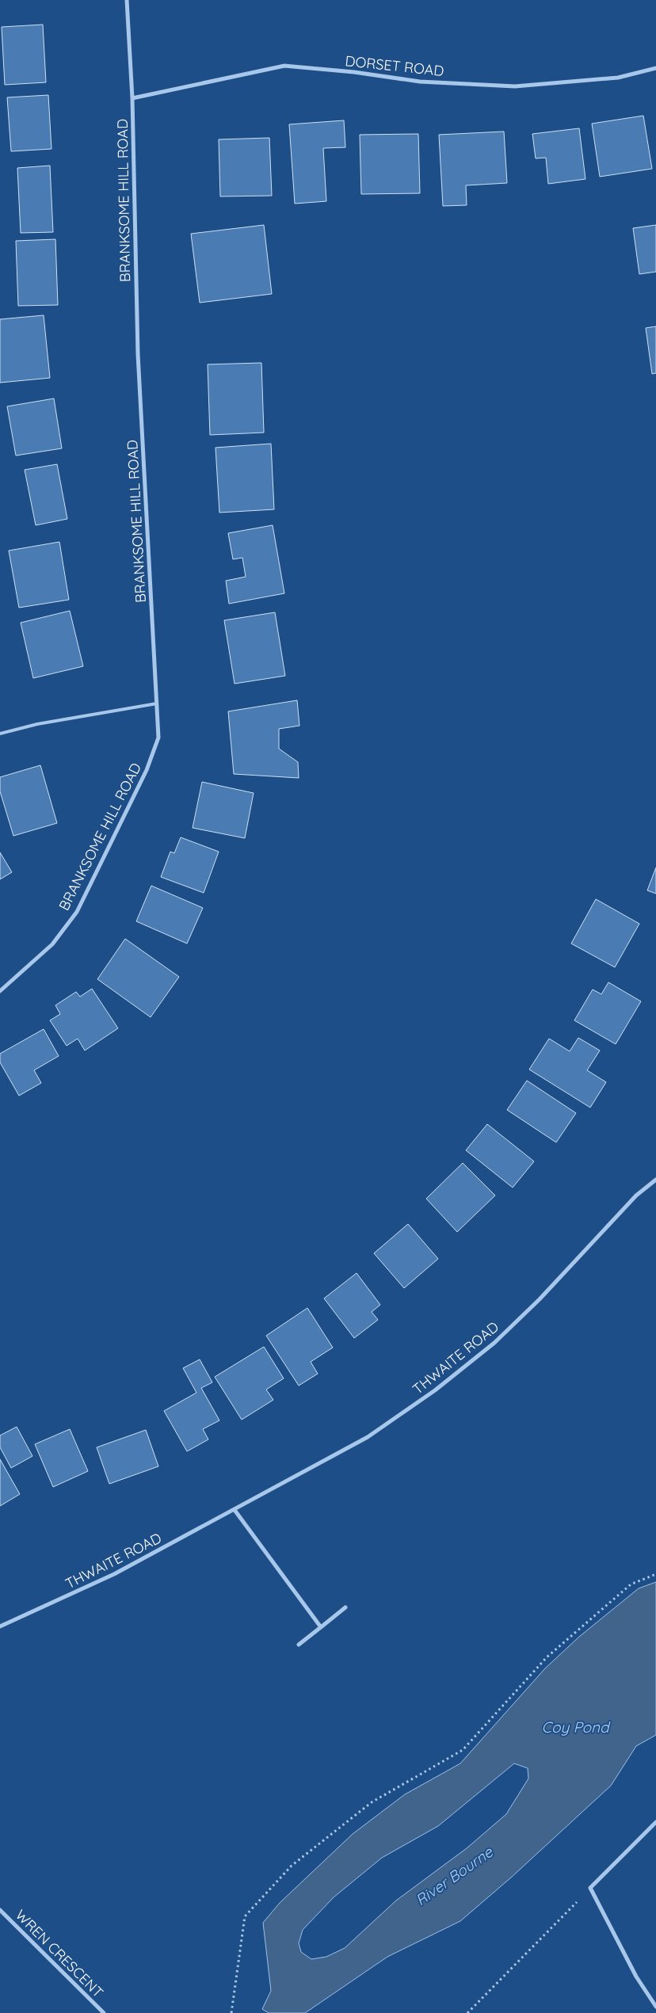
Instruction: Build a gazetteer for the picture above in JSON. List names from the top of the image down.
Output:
{
  "streets": {
    "street": [
      "DORSET ROAD",
      "BRANKSOME HILL ROAD",
      "THWAITE ROAD",
      "WREN CRESCENT"
    ]
  },
  "crossings": [
    ["DORSET ROAD", "BRANKSOME HILL ROAD"]
  ],
  "water": ["Coy Pond", "River Bourne"]
}
